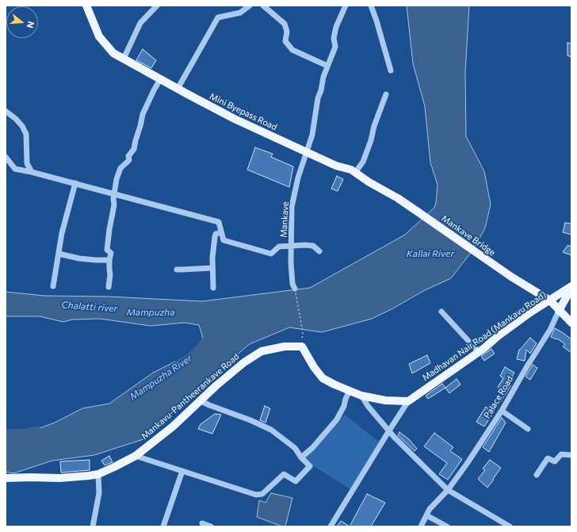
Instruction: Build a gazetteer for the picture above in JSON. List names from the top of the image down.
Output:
{
  "streets": {
    "main road": [
      "Mini Byepass Road",
      "Mankave Bridge",
      "Madhavan Nair Road (Mankavu Road)",
      "Mankavu-Pantheerankave Road"
    ],
    "street": ["Mankave", "Palace Road"]
  },
  "crossings": [
    ["Mini Byepass Road", "Mankave"],
    ["Mini Byepass Road", "Mankave Bridge"],
    ["Mankave Bridge", "Madhavan Nair Road (Mankavu Road)"],
    ["Madhavan Nair Road (Mankavu Road)", "Palace Road"]
  ],
  "water": [
    "Kallai River",
    "Chalatti river",
    "Mampuzha",
    "Mampuzha River"
  ],
  "north": "right"
}
